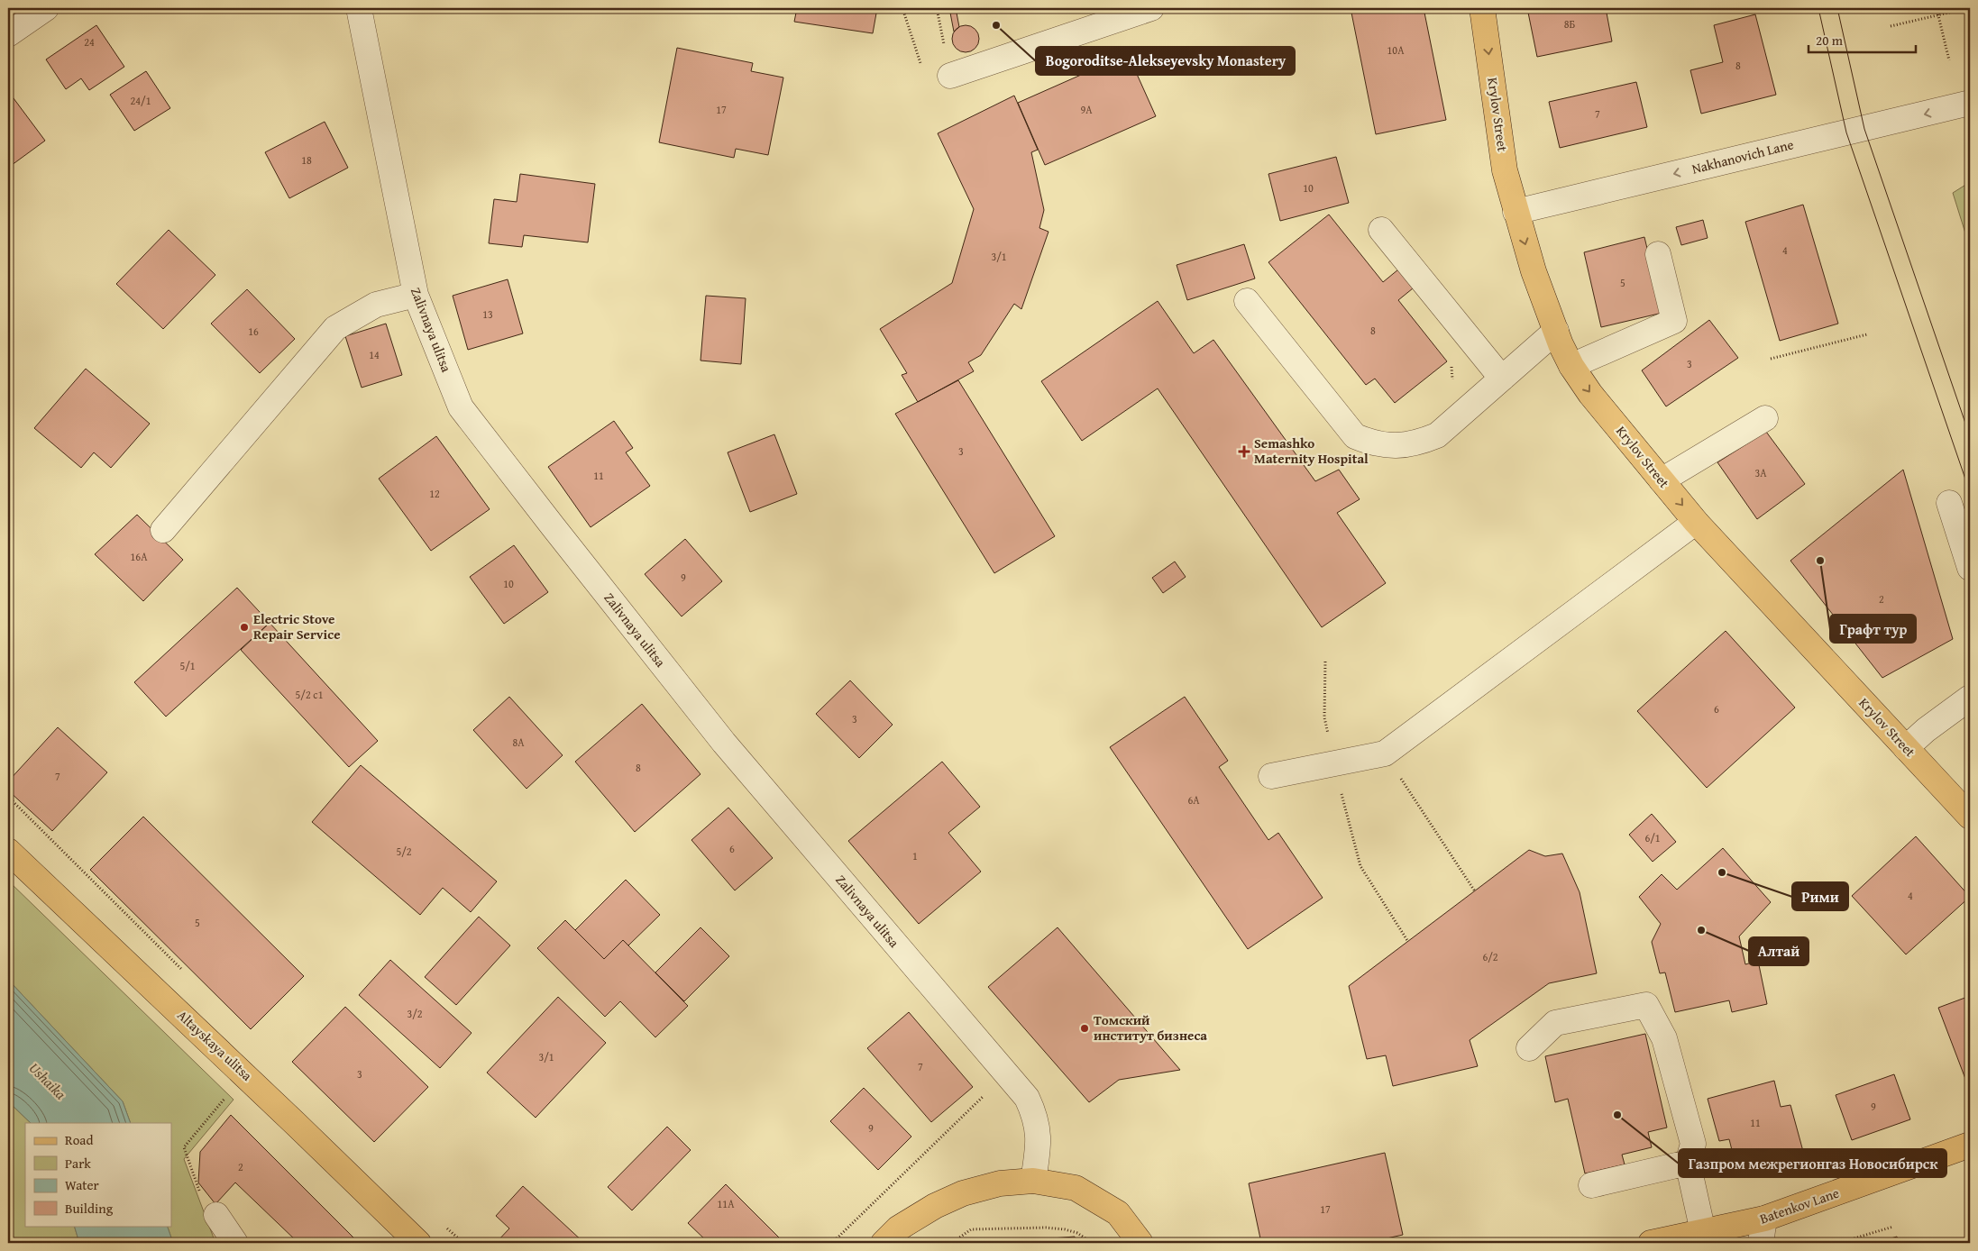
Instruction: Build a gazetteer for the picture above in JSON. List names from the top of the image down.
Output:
{
  "streets": {
    "main road": ["Krylov Street", "Altayskaya ulitsa", "Batenkov Lane"],
    "street": ["Nakhanovich Lane", "Zalivnaya ulitsa"]
  },
  "crossings": [
    ["Krylov Street", "Nakhanovich Lane"]
  ],
  "one_way": ["Krylov Street", "Nakhanovich Lane"],
  "water": ["Ushaika"],
  "places": {
    "other": [
      "Bogoroditse-Alekseyevsky Monastery",
      "Графт тур",
      "Electric Stove Repair Service",
      "Рими",
      "Алтай",
      "Томский институт бизнеса",
      "Газпром межрегионгаз Новосибирск"
    ],
    "health": ["Semashko Maternity Hospital"]
  },
  "house_numbers": [
    "8Б",
    "24",
    "10А",
    "8",
    "24/1",
    "17",
    "9А",
    "7",
    "18",
    "10",
    "4",
    "3/1",
    "5",
    "13",
    "8",
    "16",
    "14",
    "3",
    "3",
    "3А",
    "11",
    "12",
    "16А",
    "9",
    "10",
    "2",
    "5/1",
    "5/2 с1",
    "6",
    "3",
    "8А",
    "8",
    "7",
    "6А",
    "6/1",
    "6",
    "5/2",
    "1",
    "4",
    "5",
    "6/2",
    "3/2",
    "3/1",
    "7",
    "3",
    "9",
    "11",
    "9",
    "2",
    "11А",
    "17"
  ],
  "legend": [
    "Road",
    "Park",
    "Water",
    "Building"
  ],
  "scale_bar": "20 m"
}
